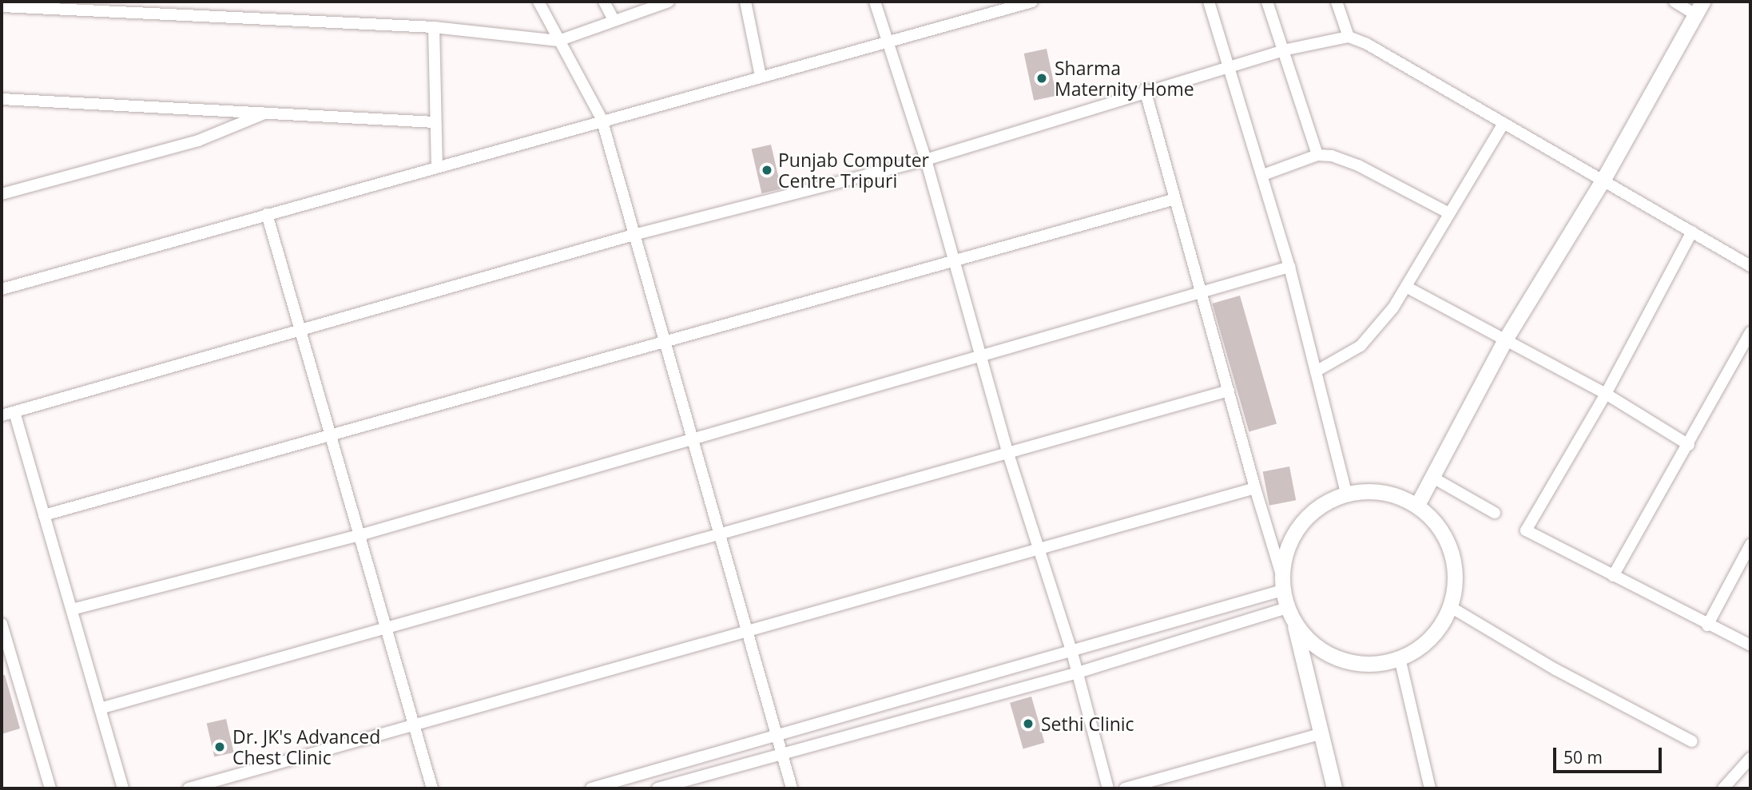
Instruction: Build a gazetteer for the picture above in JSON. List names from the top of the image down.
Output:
{
  "places": [
    "Sharma Maternity Home",
    "Punjab Computer Centre Tripuri",
    "Sethi Clinic",
    "Dr. JK's Advanced Chest Clinic"
  ],
  "scale_bar": "50 m"
}
